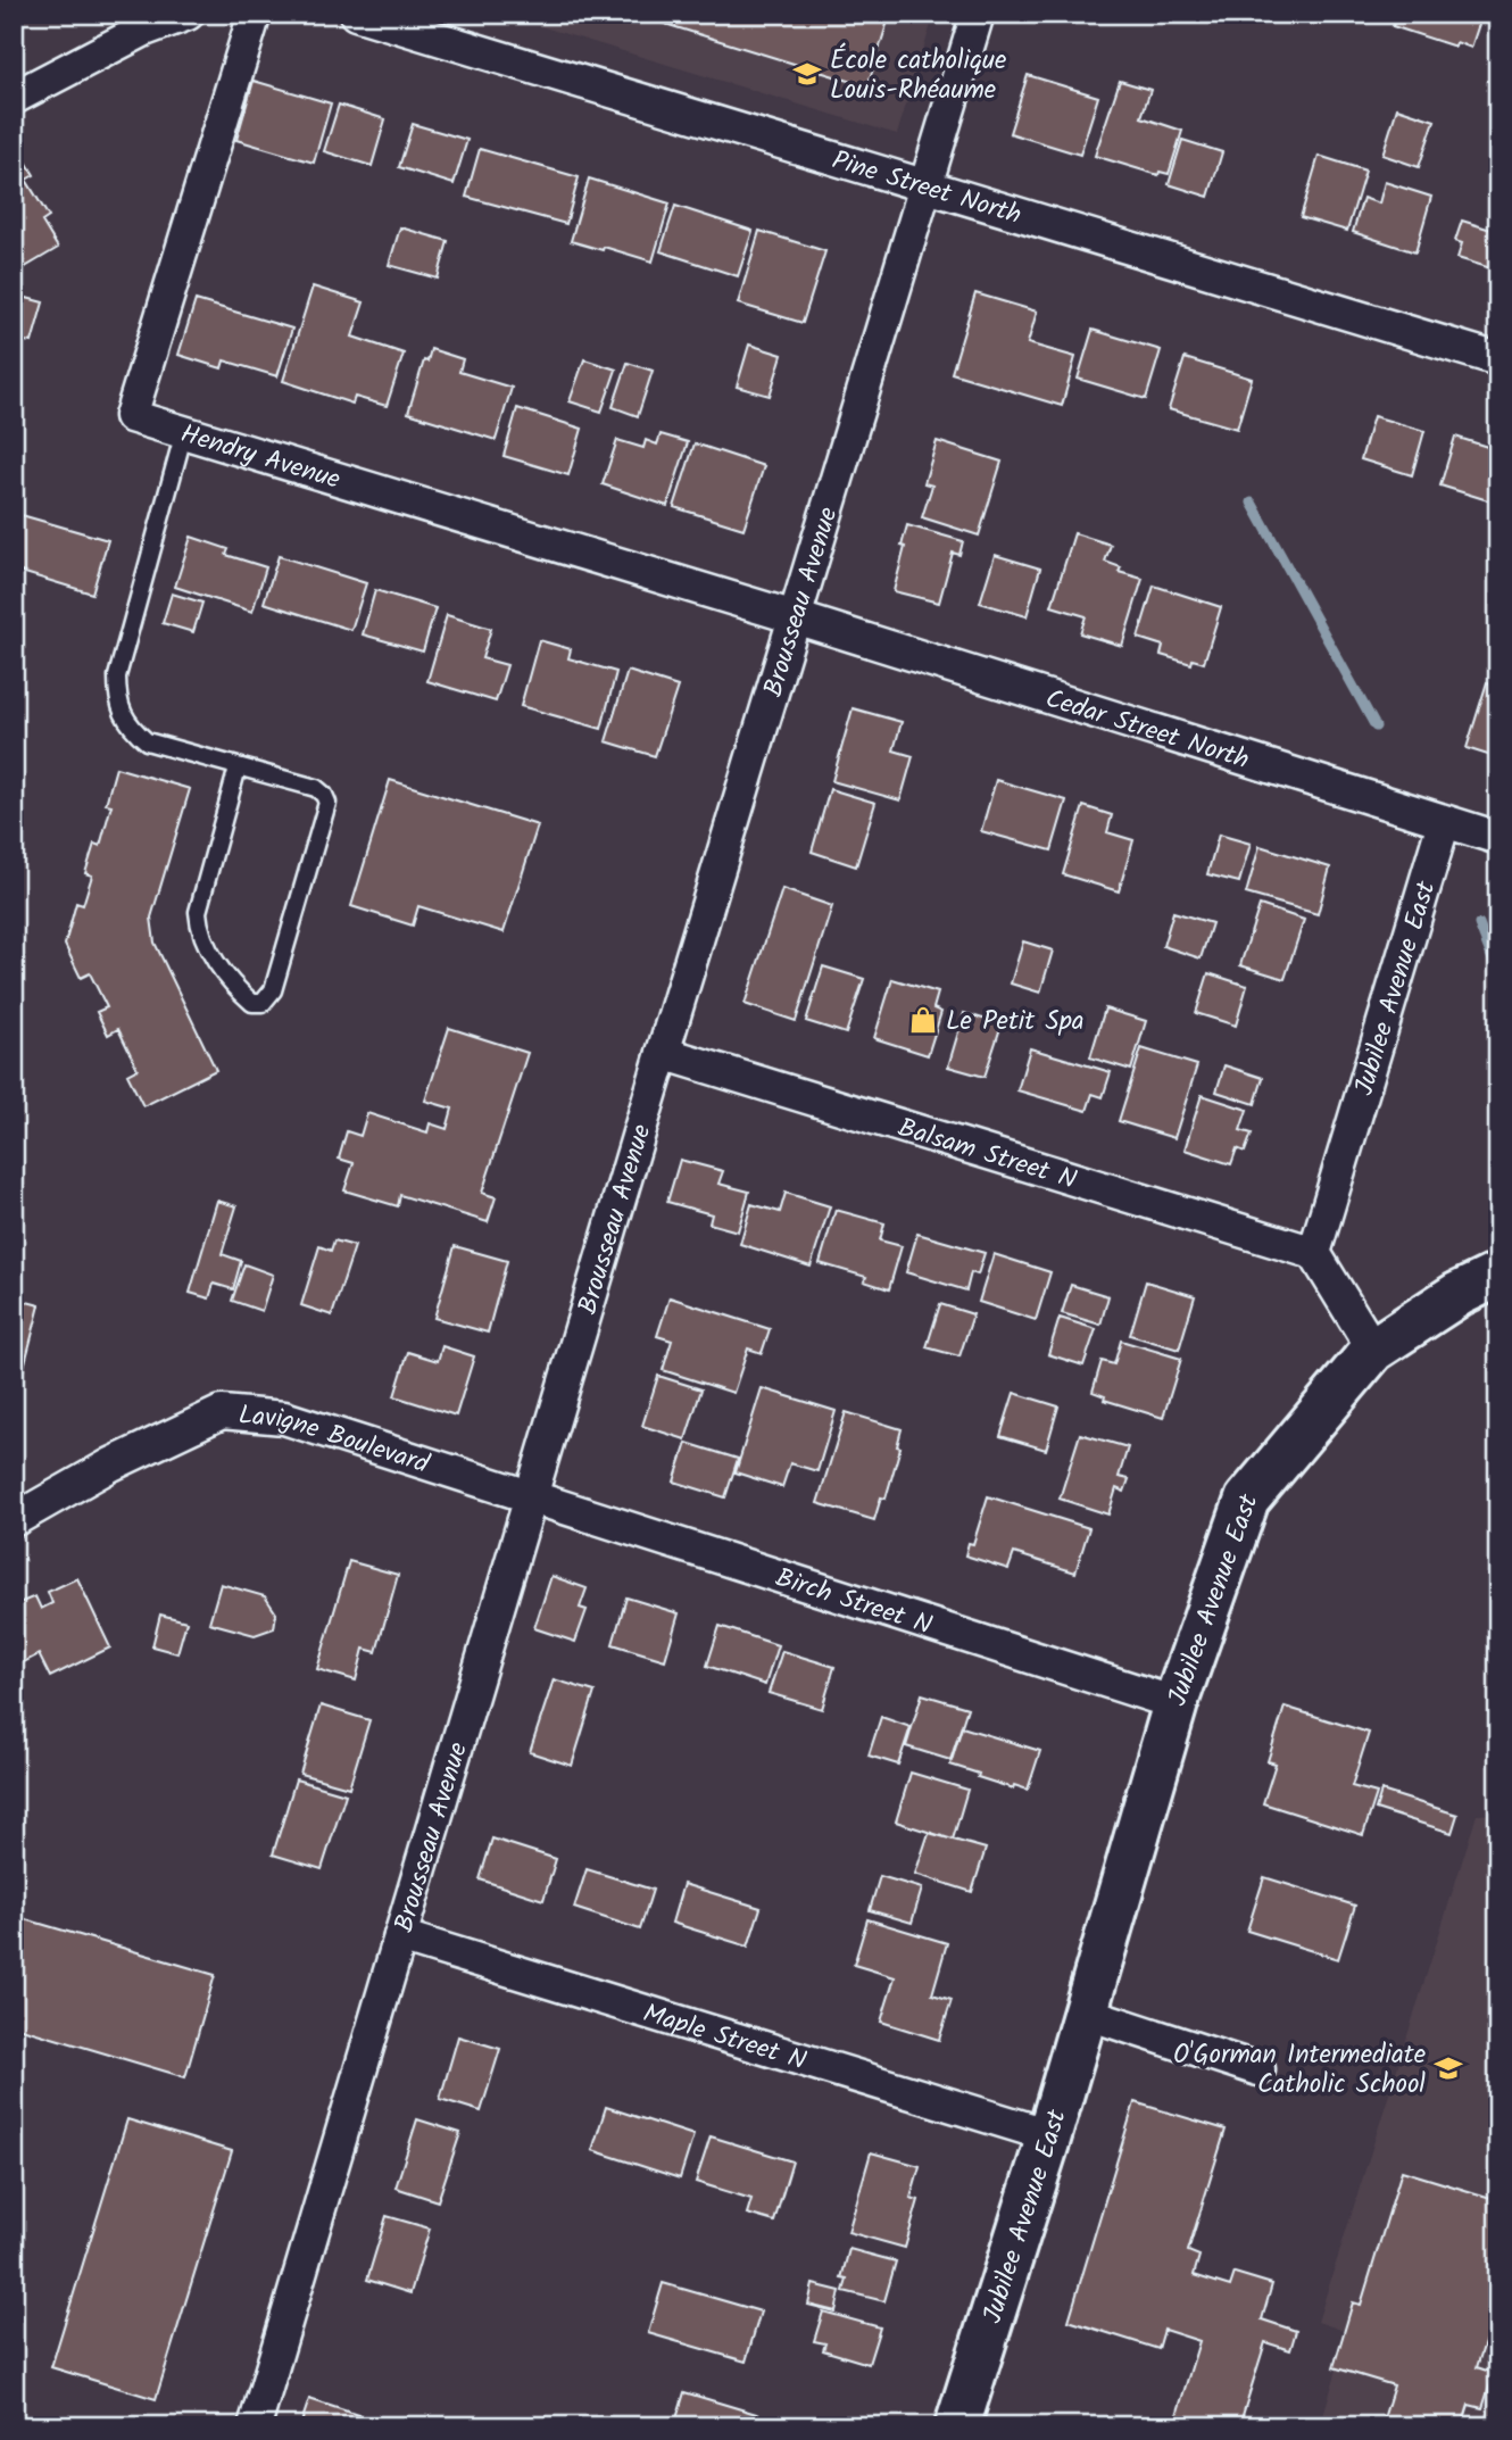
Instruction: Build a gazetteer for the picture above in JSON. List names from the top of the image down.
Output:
{
  "streets": {
    "main road": ["Jubilee Avenue East"],
    "street": [
      "Pine Street North",
      "Hendry Avenue",
      "Brousseau Avenue",
      "Cedar Street North",
      "Balsam Street N",
      "Lavigne Boulevard",
      "Birch Street N",
      "Maple Street N"
    ]
  },
  "crossings": [
    ["Pine Street North", "Brousseau Avenue"],
    ["Hendry Avenue", "Brousseau Avenue"],
    ["Hendry Avenue", "Cedar Street North"],
    ["Brousseau Avenue", "Cedar Street North"],
    ["Brousseau Avenue", "Balsam Street N"],
    ["Brousseau Avenue", "Lavigne Boulevard"],
    ["Brousseau Avenue", "Birch Street N"],
    ["Brousseau Avenue", "Maple Street N"],
    ["Cedar Street North", "Jubilee Avenue East"],
    ["Jubilee Avenue East", "Balsam Street N"],
    ["Jubilee Avenue East", "Birch Street N"],
    ["Jubilee Avenue East", "Maple Street N"],
    ["Lavigne Boulevard", "Birch Street N"]
  ],
  "places": {
    "school or university": ["École catholique Louis-Rhéaume", "O'Gorman Intermediate Catholic School"],
    "shop": ["Le Petit Spa"]
  }
}
